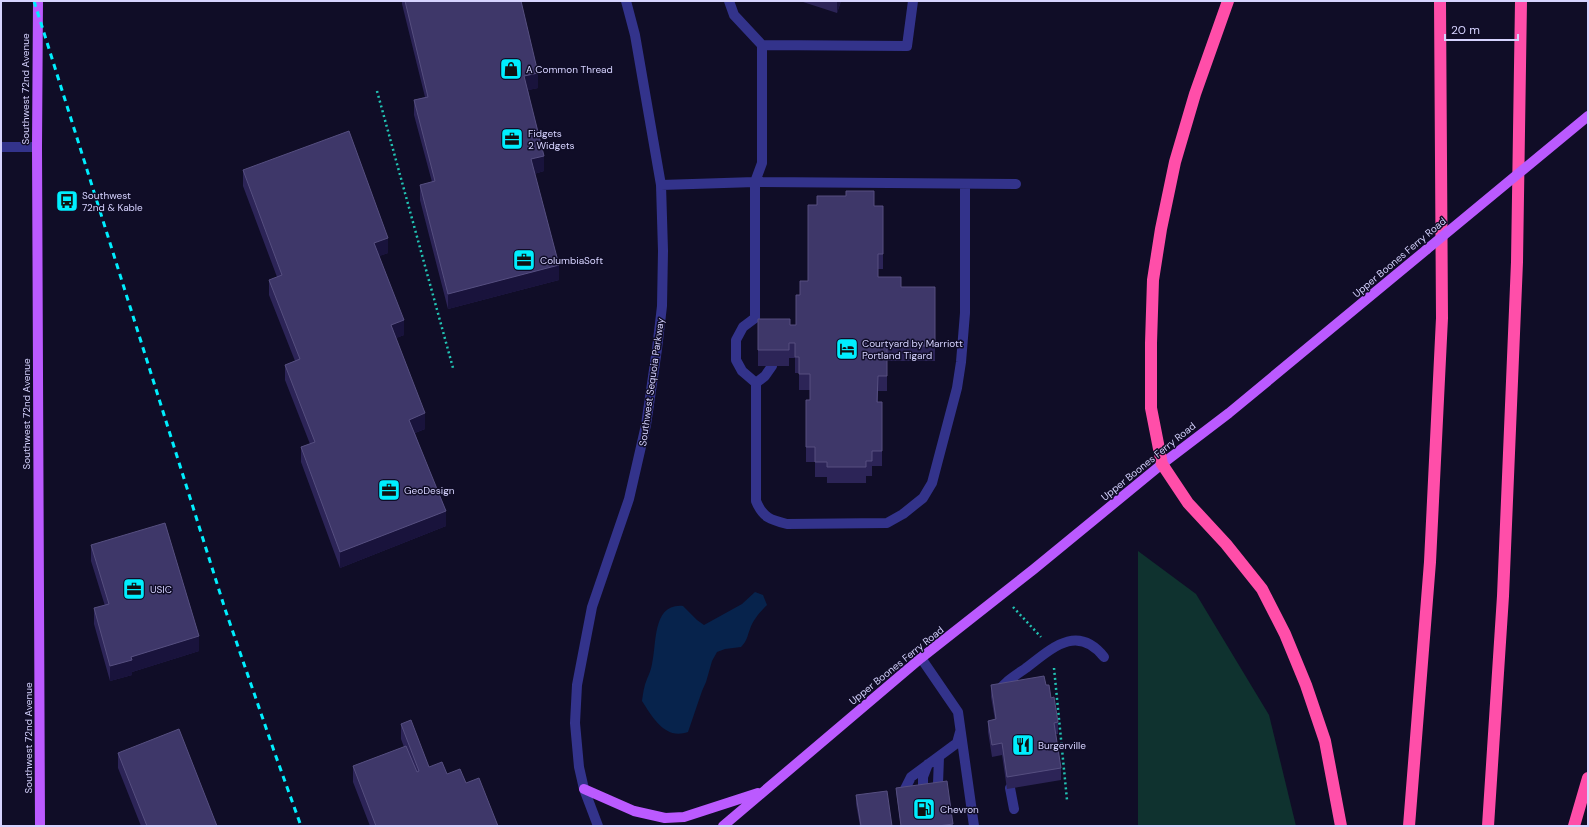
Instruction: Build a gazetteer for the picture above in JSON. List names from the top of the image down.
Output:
{
  "streets": {
    "main road": ["Southwest 72nd Avenue", "Upper Boones Ferry Road"],
    "street": ["Southwest Sequoia Parkway"]
  },
  "places": {
    "shop": ["A Common Thread"],
    "office": [
      "Fidgets 2 Widgets",
      "ColumbiaSoft",
      "GeoDesign",
      "USIC"
    ],
    "bus stop": ["Southwest 72nd & Kable"],
    "hotel": ["Courtyard by Marriott Portland Tigard"],
    "restaurant": ["Burgerville"],
    "fuel station": ["Chevron"]
  },
  "scale_bar": "20 m"
}
